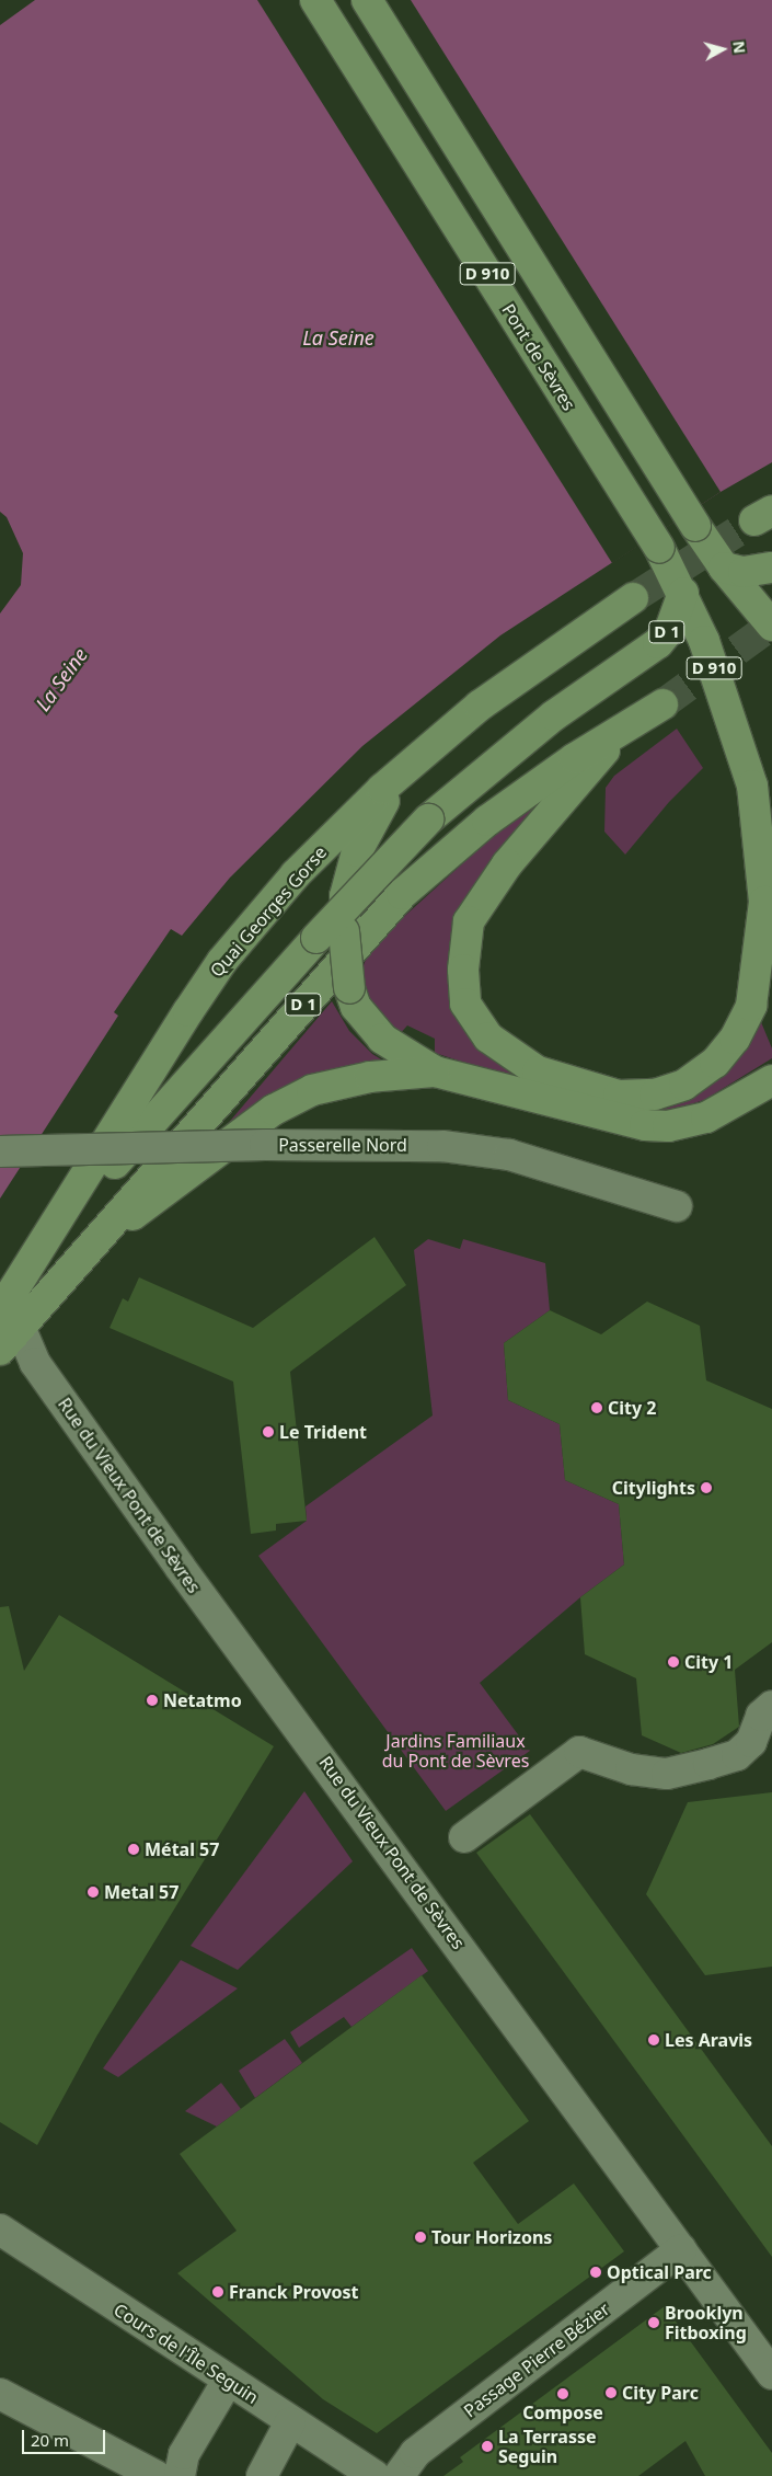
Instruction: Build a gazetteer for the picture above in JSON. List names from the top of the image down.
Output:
{
  "streets": {
    "main road": [
      "D 910",
      "Pont de Sèvres",
      "D 1",
      "Quai Georges Gorse"
    ],
    "street": [
      "Passerelle Nord",
      "Rue du Vieux Pont de Sèvres",
      "Cours de l'Île Seguin",
      "Passage Pierre Bézier"
    ]
  },
  "crossings": [
    ["D 910", "Pont de Sèvres"],
    ["D 910", "D 1"],
    ["Pont de Sèvres", "D 1"],
    ["D 1", "Quai Georges Gorse"],
    ["Quai Georges Gorse", "Rue du Vieux Pont de Sèvres"],
    ["Rue du Vieux Pont de Sèvres", "Passage Pierre Bézier"]
  ],
  "water": ["La Seine"],
  "parks": ["Jardins Familiaux du Pont de Sèvres"],
  "places": [
    "City 2",
    "Le Trident",
    "Citylights",
    "City 1",
    "Netatmo",
    "Métal 57",
    "Metal 57",
    "Les Aravis",
    "Tour Horizons",
    "Optical Parc",
    "Franck Provost",
    "Brooklyn Fitboxing",
    "City Parc",
    "Compose",
    "La Terrasse Seguin"
  ],
  "scale_bar": "20 m",
  "north": "right"
}
